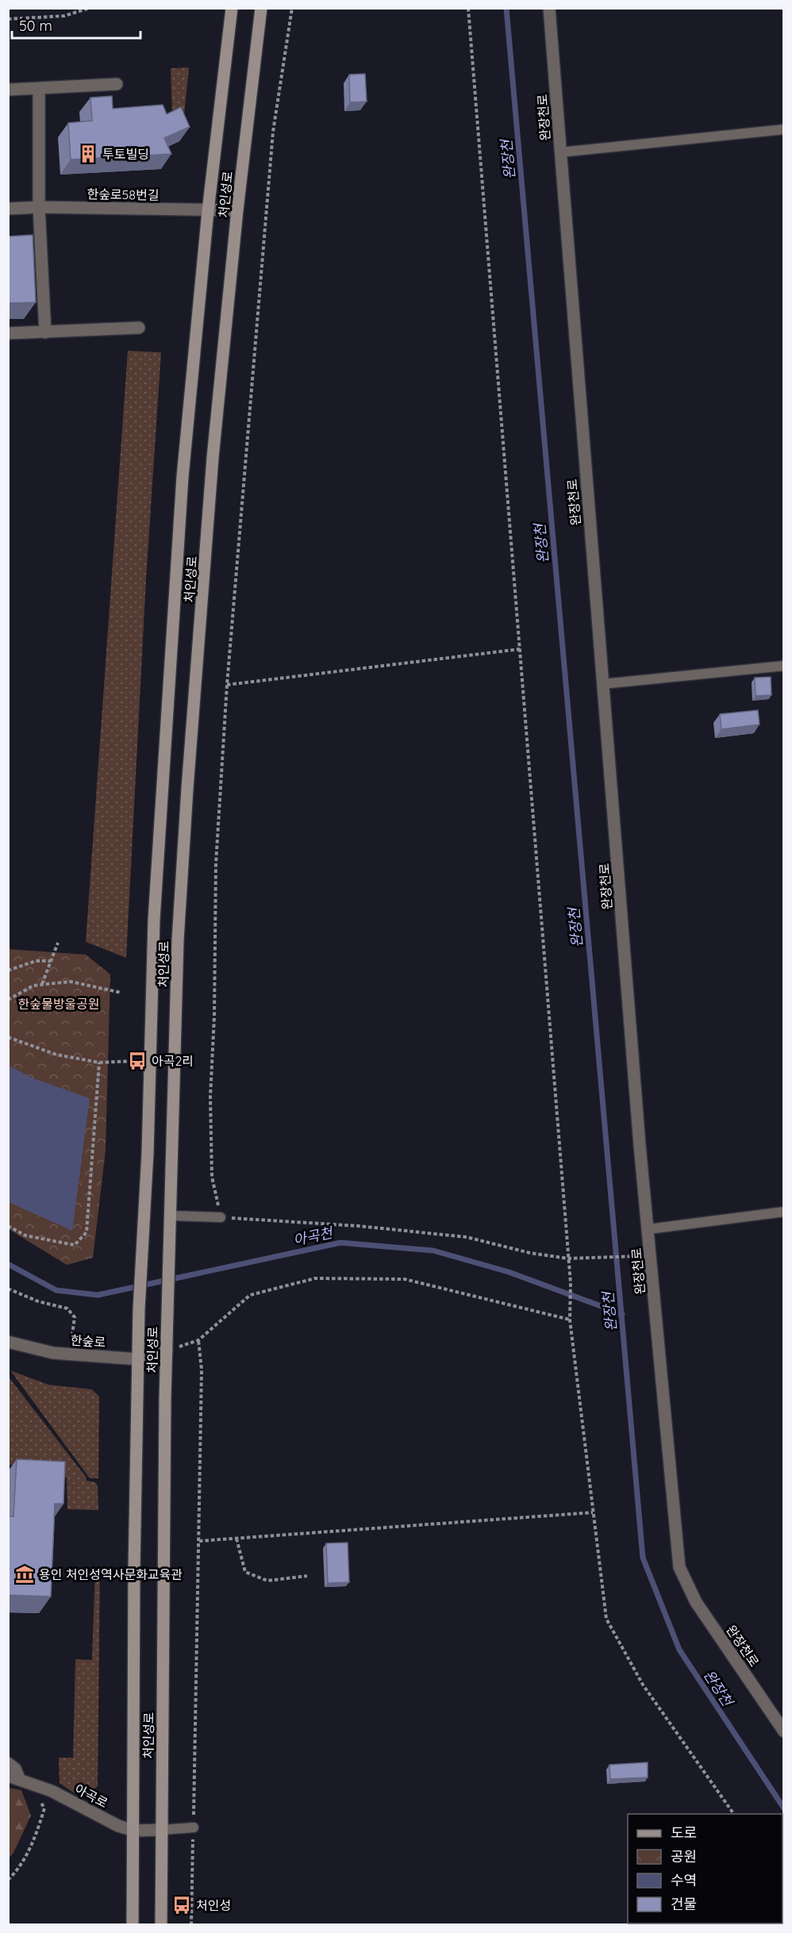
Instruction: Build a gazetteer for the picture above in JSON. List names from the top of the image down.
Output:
{
  "streets": {
    "main road": ["처인성로"],
    "street": [
      "완장천로",
      "한숲로58번길",
      "한숲로",
      "아곡로"
    ]
  },
  "crossings": [
    ["한숲로58번길", "처인성로"],
    ["처인성로", "한숲로"],
    ["처인성로", "아곡로"]
  ],
  "water": ["완장천", "아곡천"],
  "parks": ["한숲물방울공원"],
  "places": {
    "building": ["투토빌딩"],
    "bus stop": ["아곡2리", "처인성"],
    "museum": ["용인 처인성역사문화교육관"]
  },
  "legend": [
    "도로",
    "공원",
    "수역",
    "건물"
  ],
  "scale_bar": "50 m"
}
